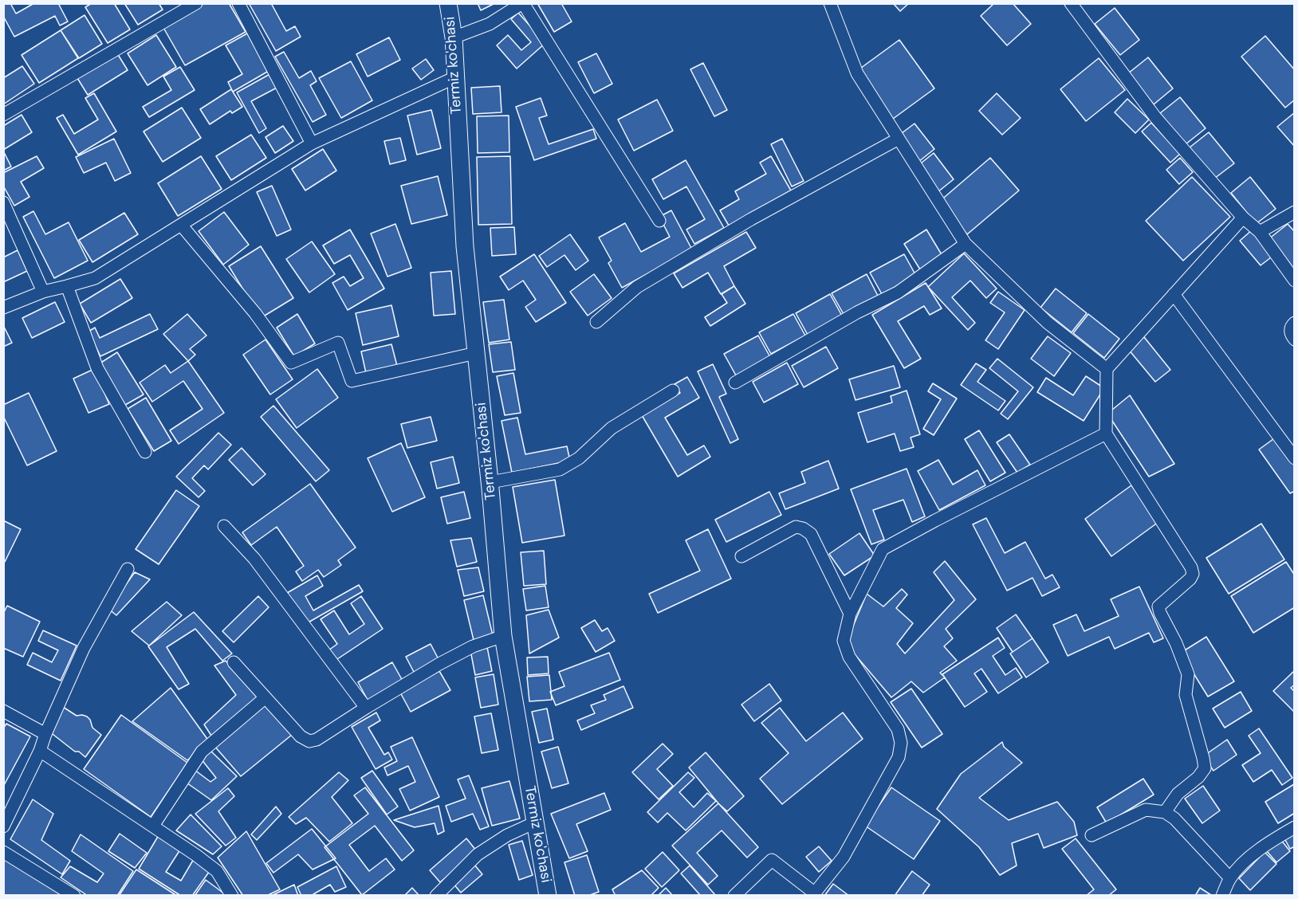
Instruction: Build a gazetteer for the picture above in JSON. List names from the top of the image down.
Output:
{
  "streets": {
    "main road": ["Termiz ko'chasi"]
  }
}
